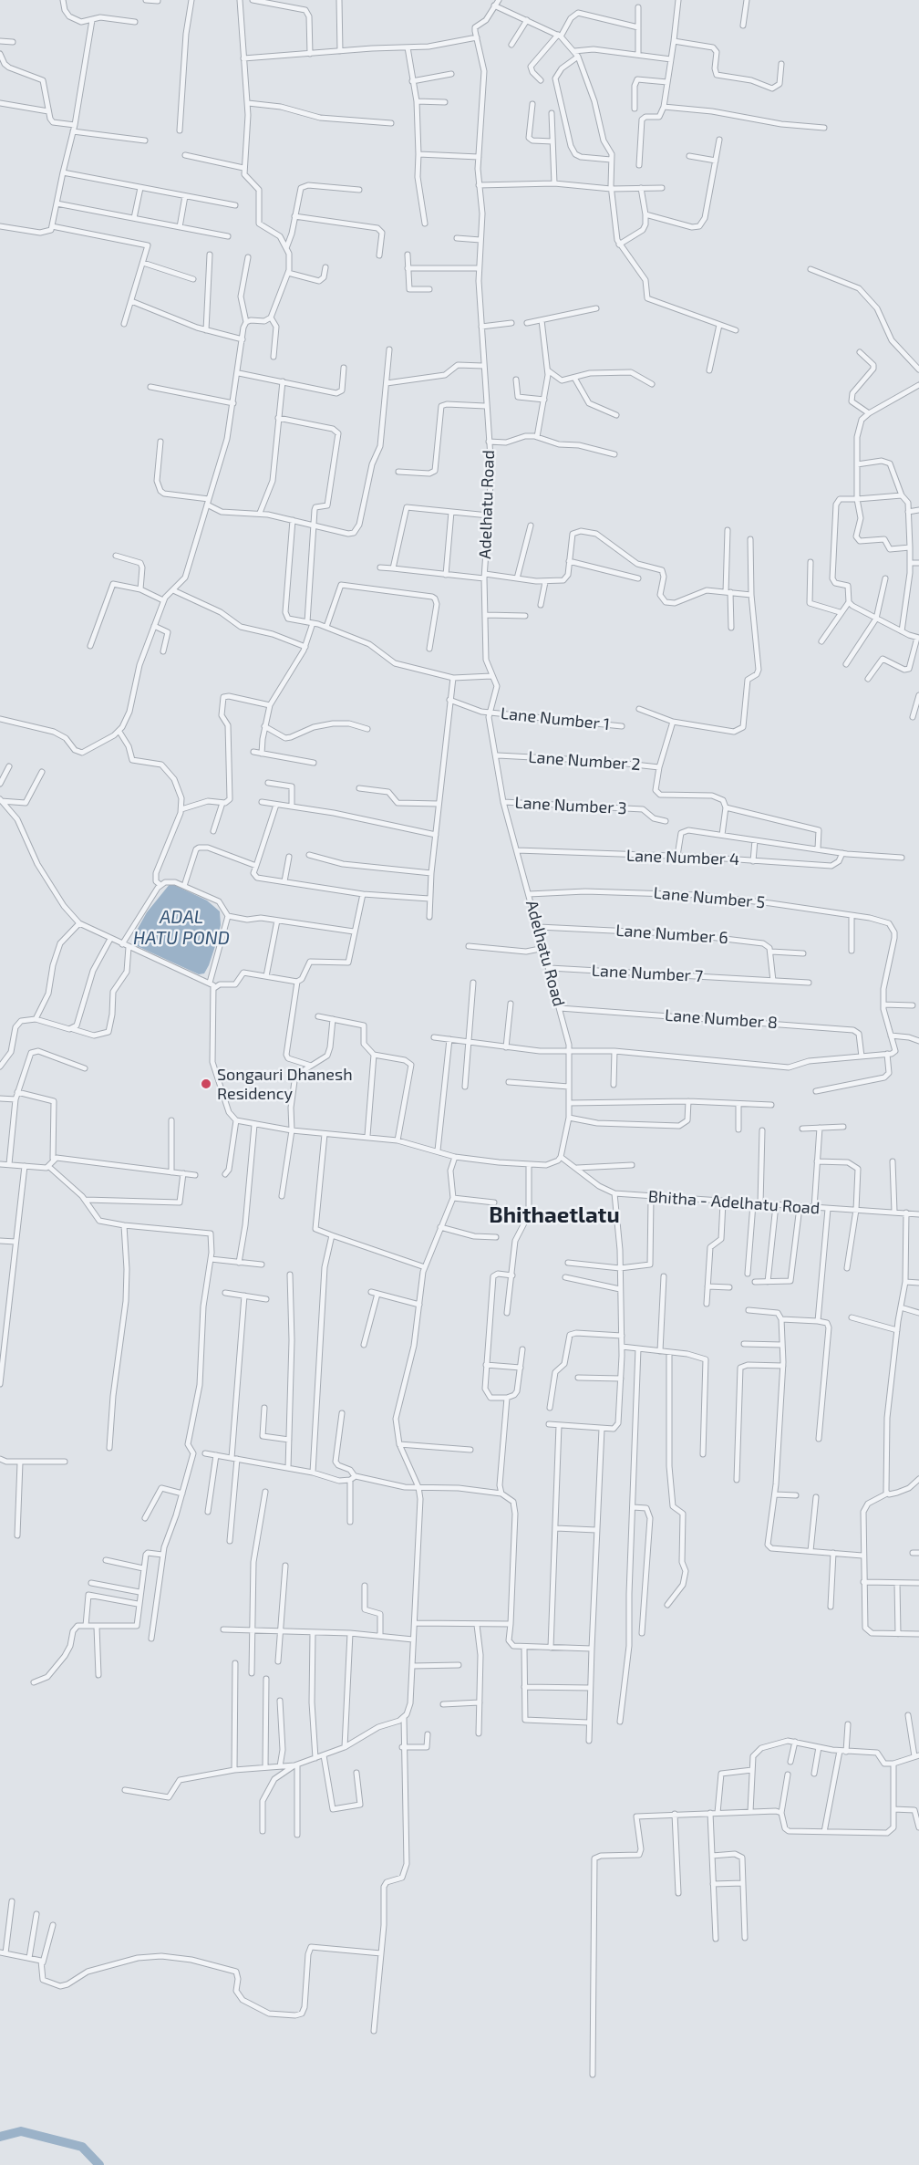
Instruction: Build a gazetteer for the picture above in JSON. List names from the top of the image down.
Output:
{
  "streets": {
    "street": [
      "Adelhatu Road",
      "Lane Number 1",
      "Lane Number 2",
      "Lane Number 3",
      "Lane Number 4",
      "Lane Number 5",
      "Lane Number 6",
      "Lane Number 7",
      "Lane Number 8",
      "Bhitha - Adelhatu Road"
    ]
  },
  "crossings": [
    ["Adelhatu Road", "Lane Number 1"],
    ["Adelhatu Road", "Lane Number 2"],
    ["Adelhatu Road", "Lane Number 3"],
    ["Adelhatu Road", "Lane Number 4"],
    ["Adelhatu Road", "Lane Number 5"],
    ["Adelhatu Road", "Lane Number 6"],
    ["Adelhatu Road", "Lane Number 7"],
    ["Adelhatu Road", "Lane Number 8"],
    ["Adelhatu Road", "Bhitha - Adelhatu Road"]
  ],
  "districts": ["Bhithaetlatu"],
  "water": ["ADAL HATU POND"],
  "places": ["Songauri Dhanesh Residency"]
}
